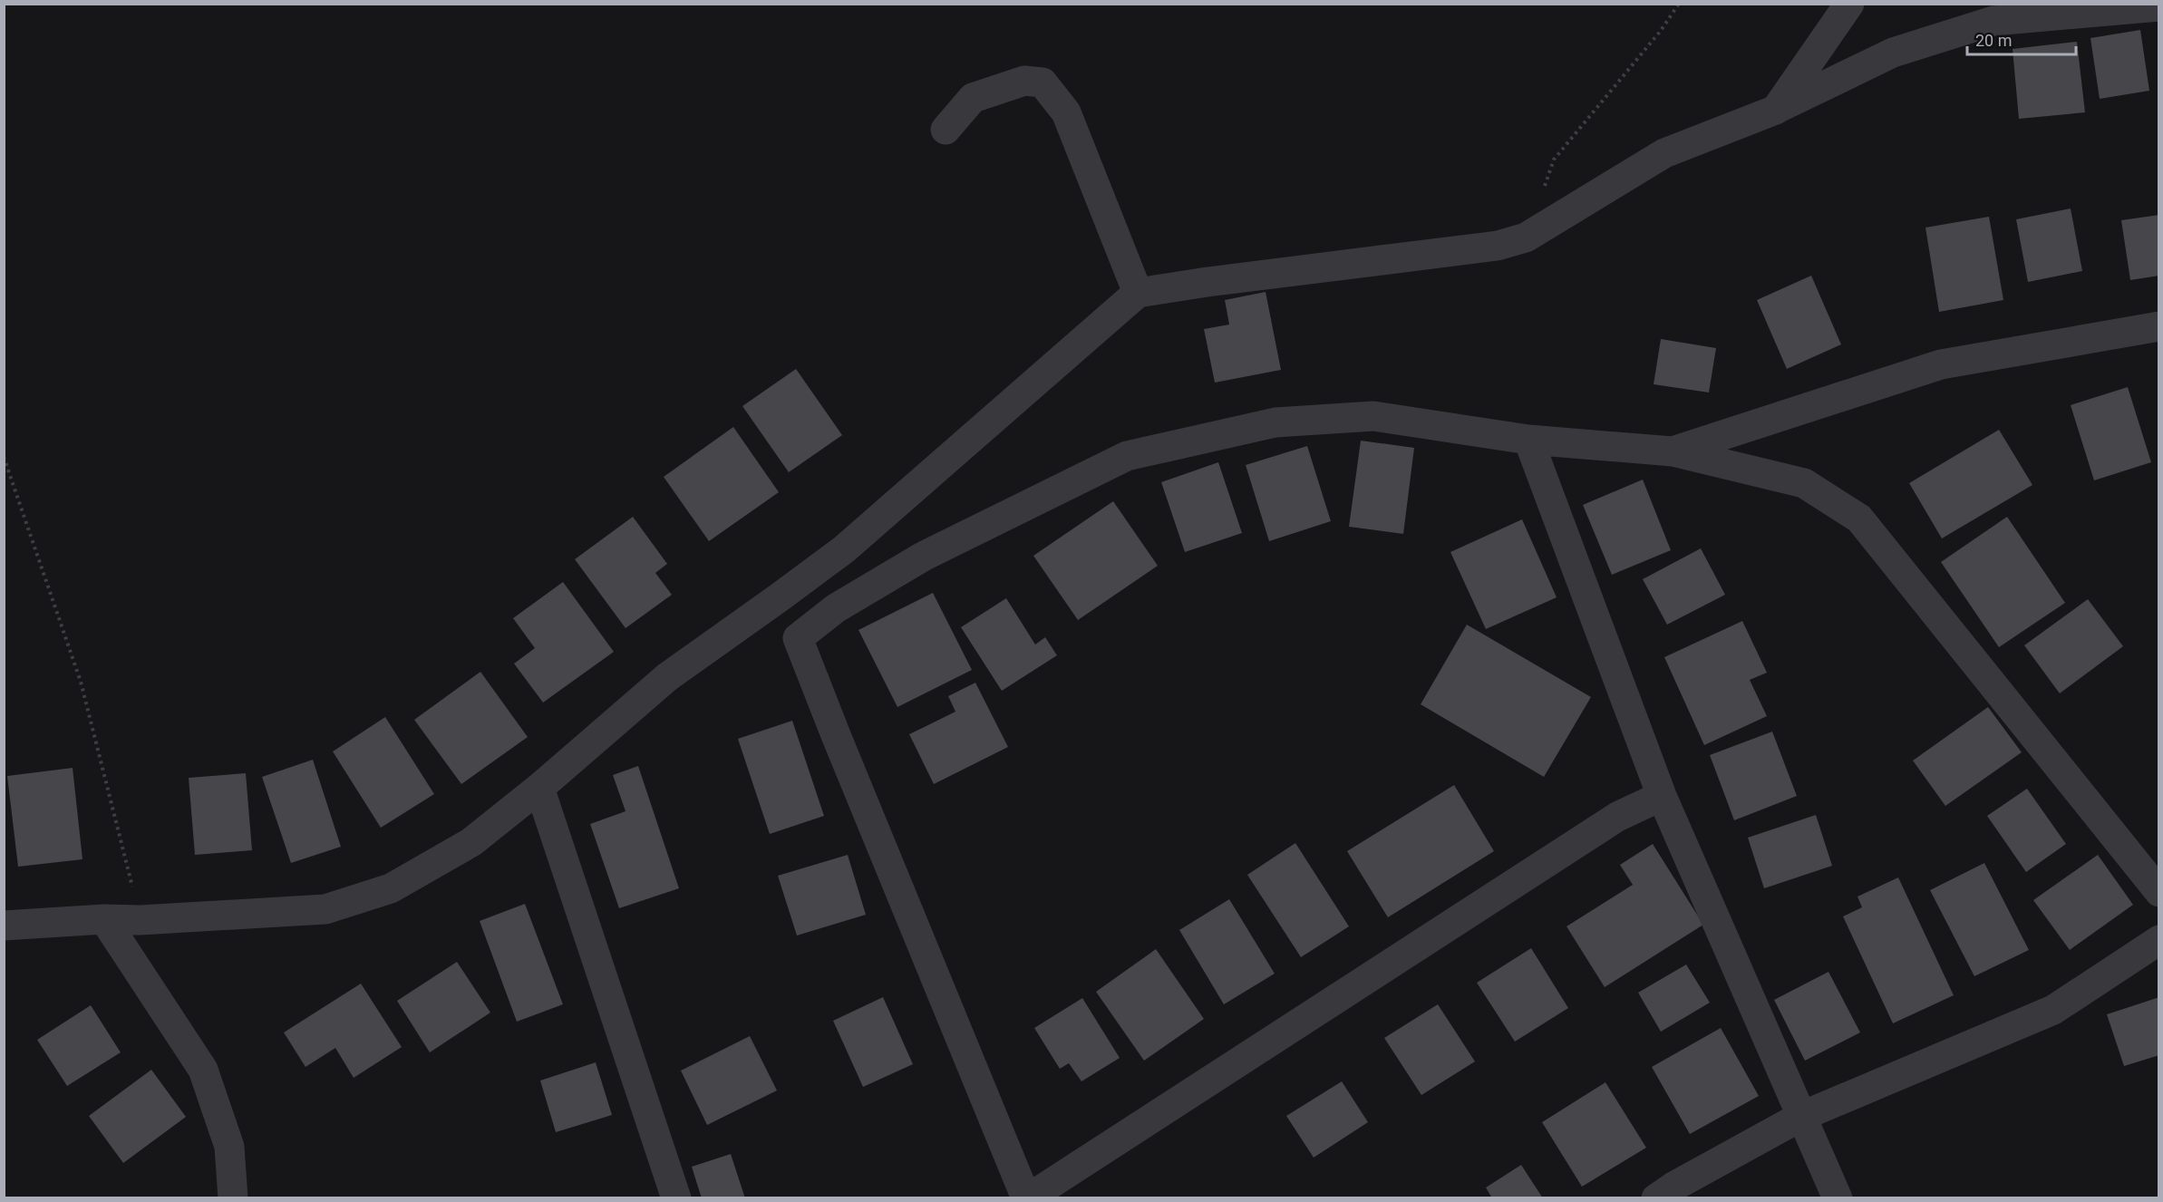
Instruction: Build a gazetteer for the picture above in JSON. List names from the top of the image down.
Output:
{
  "scale_bar": "20 m"
}
